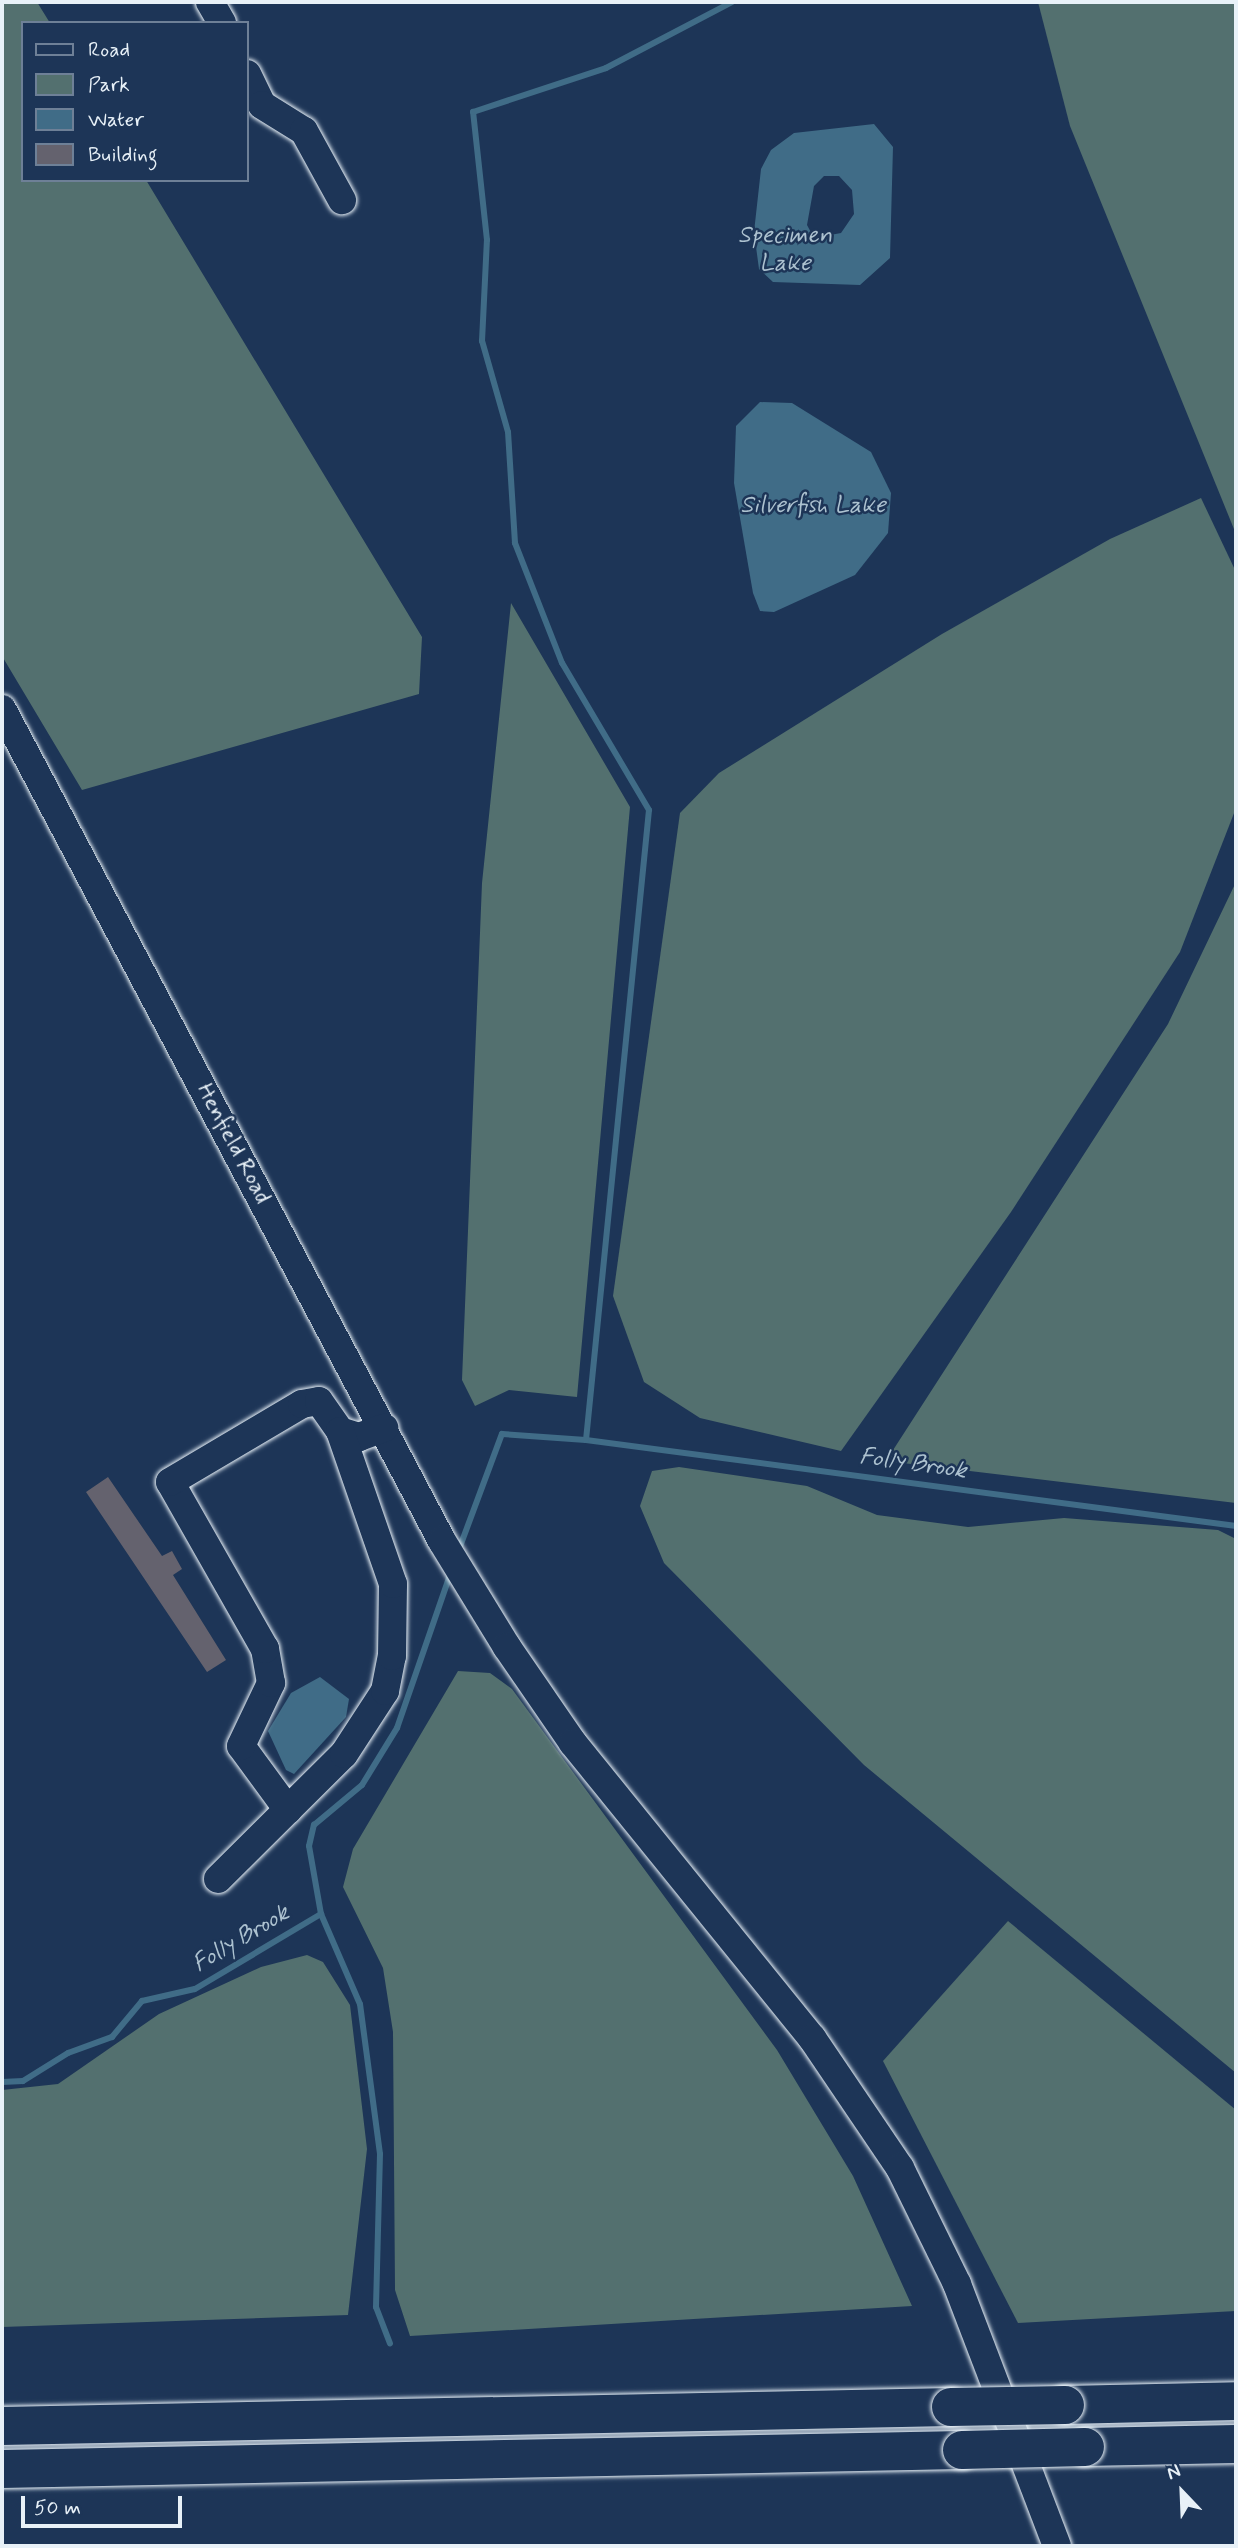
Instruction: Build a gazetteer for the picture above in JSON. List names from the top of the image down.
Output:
{
  "streets": {
    "street": ["Henfield Road"]
  },
  "water": ["Specimen Lake", "Silverfish Lake", "Folly Brook"],
  "legend": [
    "Road",
    "Park",
    "Water",
    "Building"
  ],
  "scale_bar": "50 m",
  "north": "top left"
}
